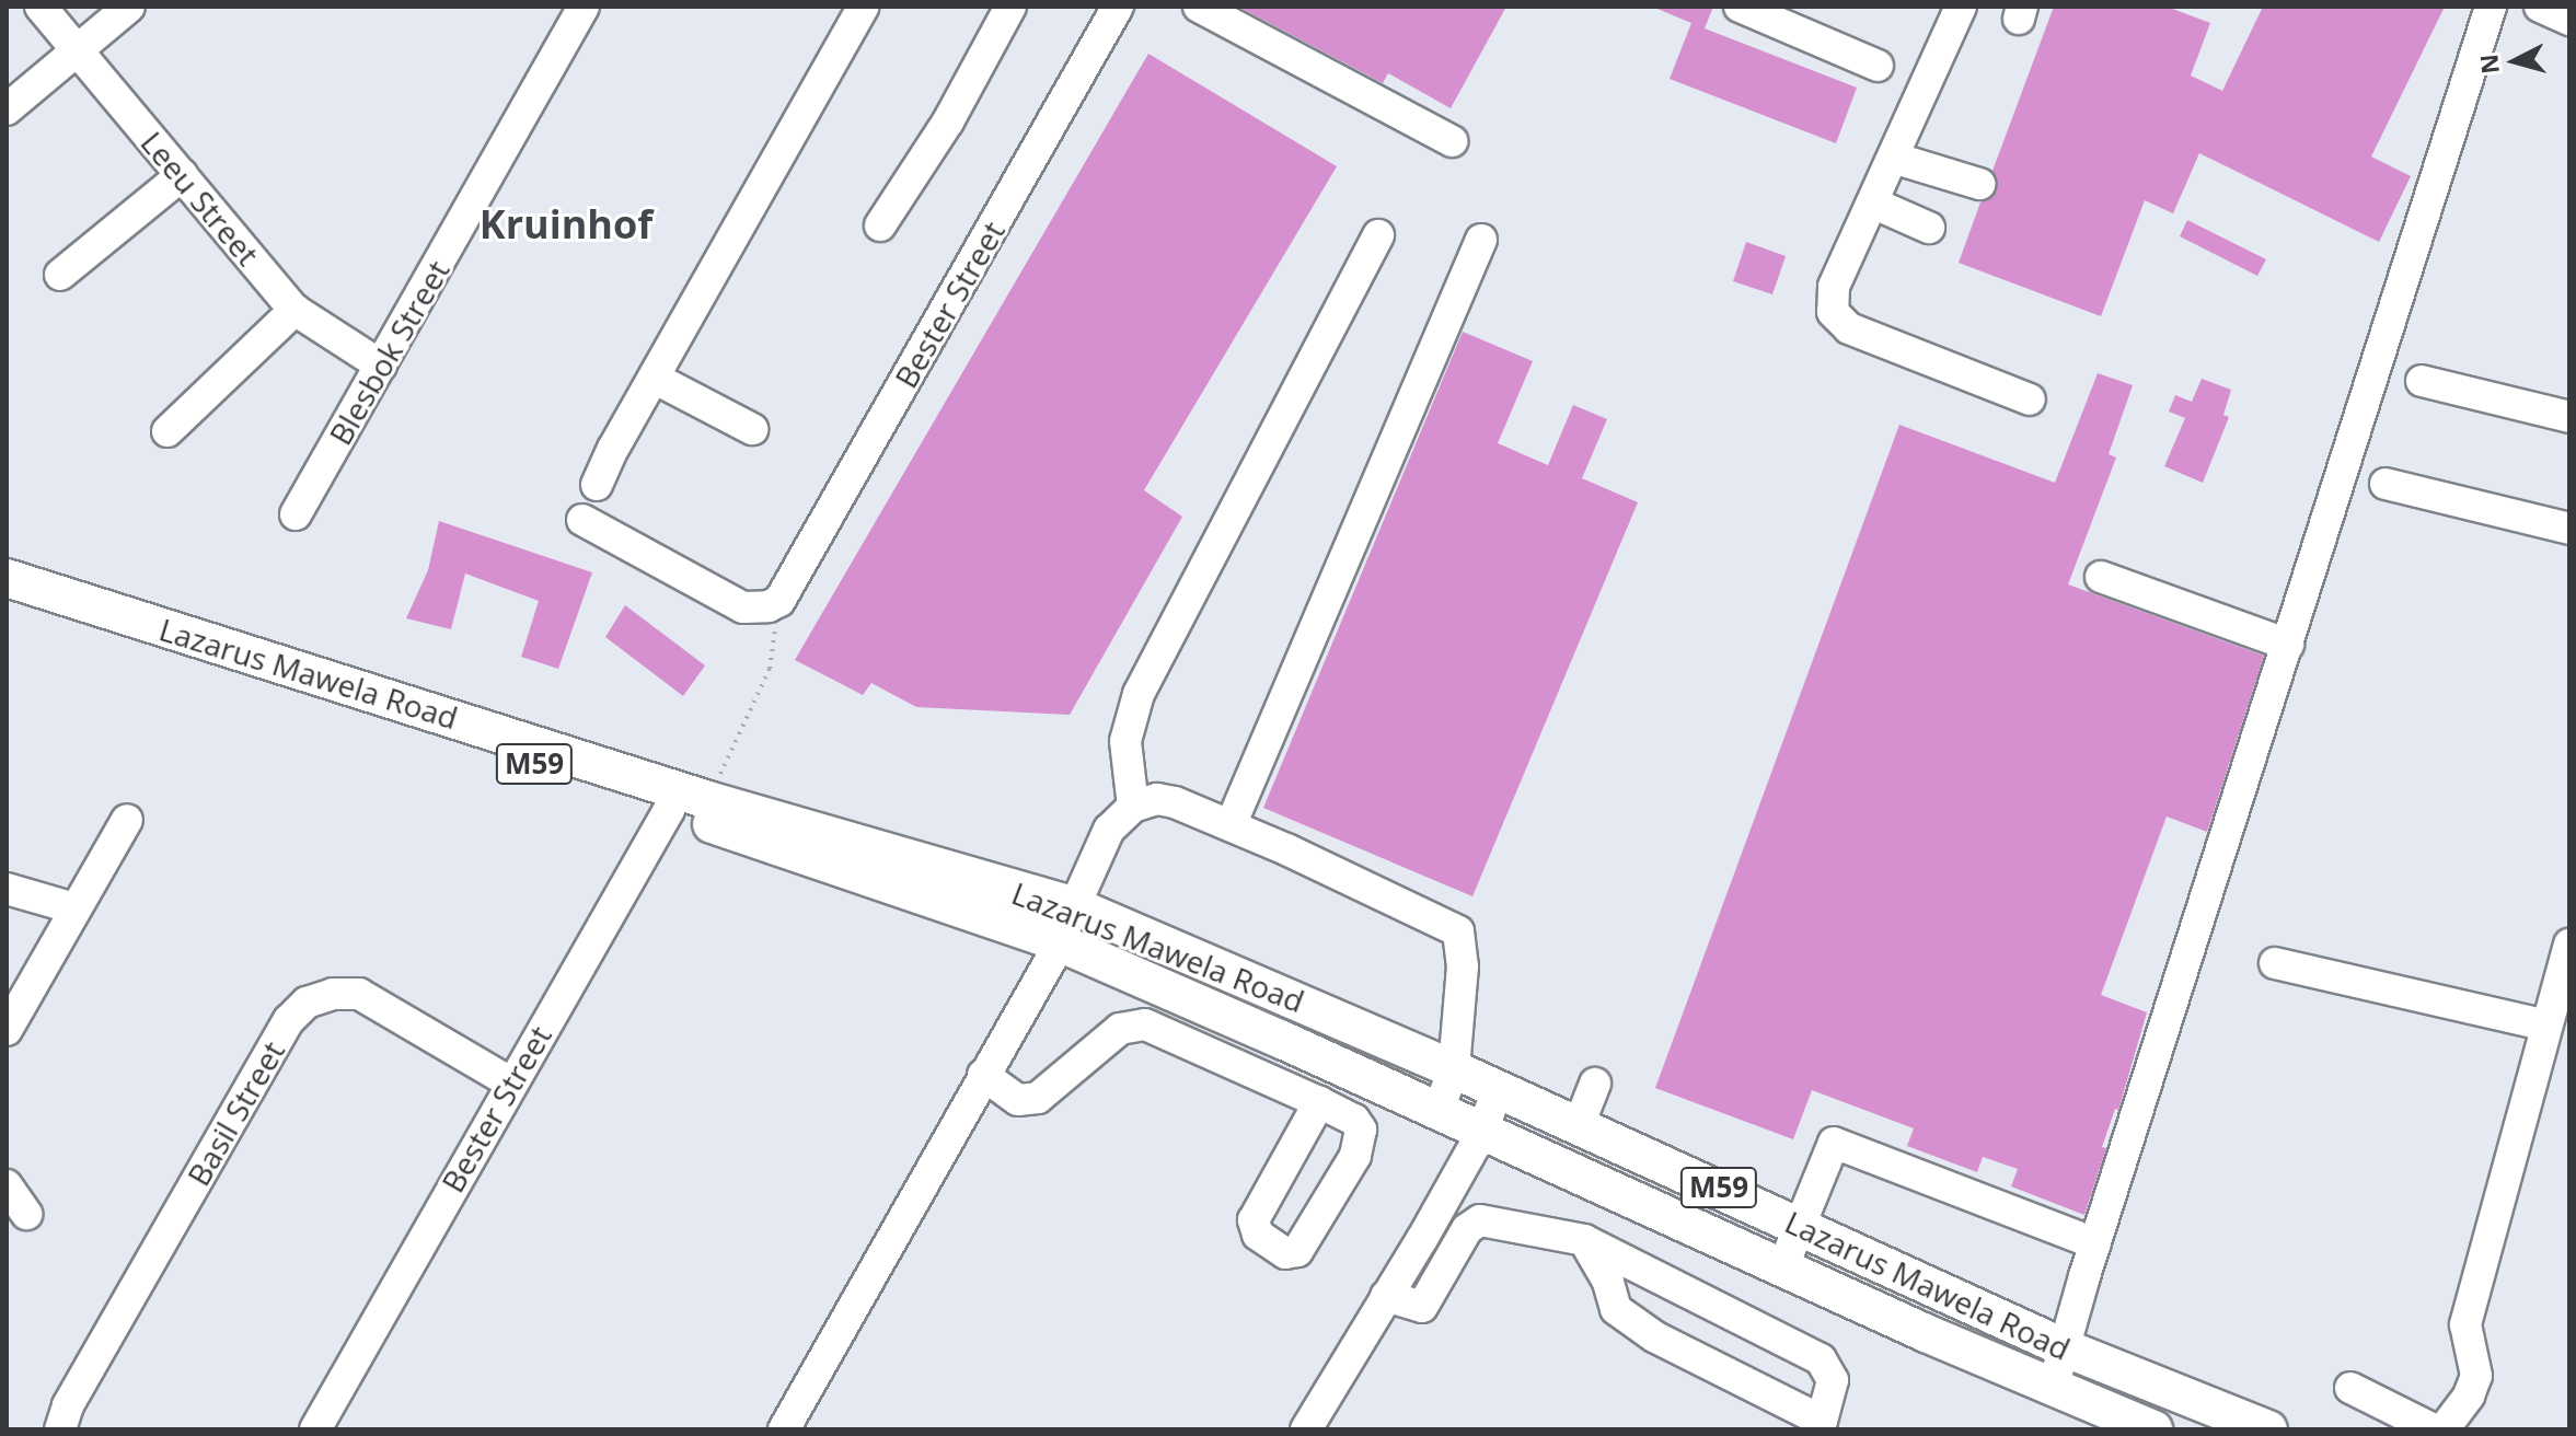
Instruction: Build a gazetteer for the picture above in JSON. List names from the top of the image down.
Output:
{
  "streets": {
    "main road": ["Lazarus Mawela Road", "M59"],
    "street": [
      "Leeu Street",
      "Bester Street",
      "Blesbok Street",
      "Basil Street"
    ]
  },
  "crossings": [
    ["Leeu Street", "Blesbok Street"],
    ["Bester Street", "Lazarus Mawela Road"],
    ["Bester Street", "Basil Street"]
  ],
  "districts": ["Kruinhof"],
  "north": "left"
}
